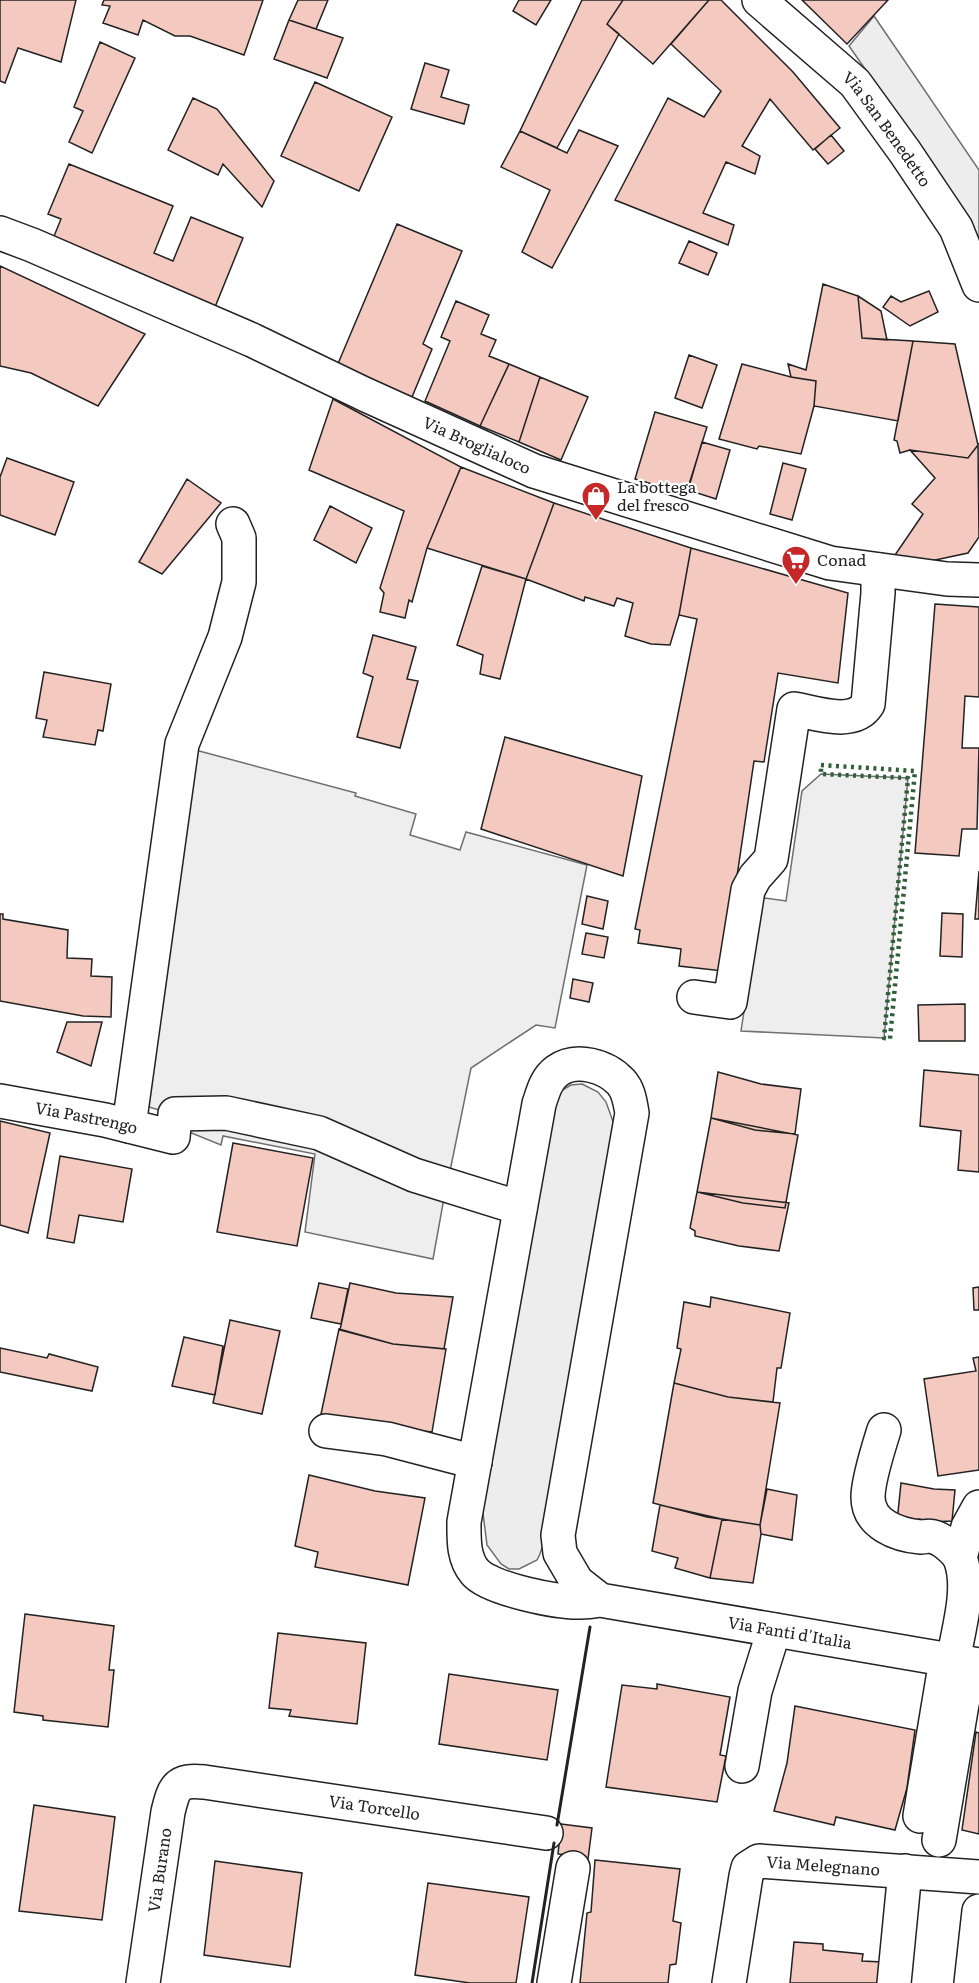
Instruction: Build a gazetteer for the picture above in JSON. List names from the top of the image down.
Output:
{
  "streets": {
    "street": [
      "Via San Benedetto",
      "Via Broglialoco",
      "Via Pastrengo",
      "Via Fanti d'Italia",
      "Via Torcello",
      "Via Melegnano",
      "Via Burano"
    ]
  },
  "crossings": [
    ["Via Pastrengo", "Via Fanti d'Italia"],
    ["Via Torcello", "Via Burano"]
  ],
  "places": {
    "shop": ["La bottega del fresco"],
    "supermarket": ["Conad"]
  }
}
